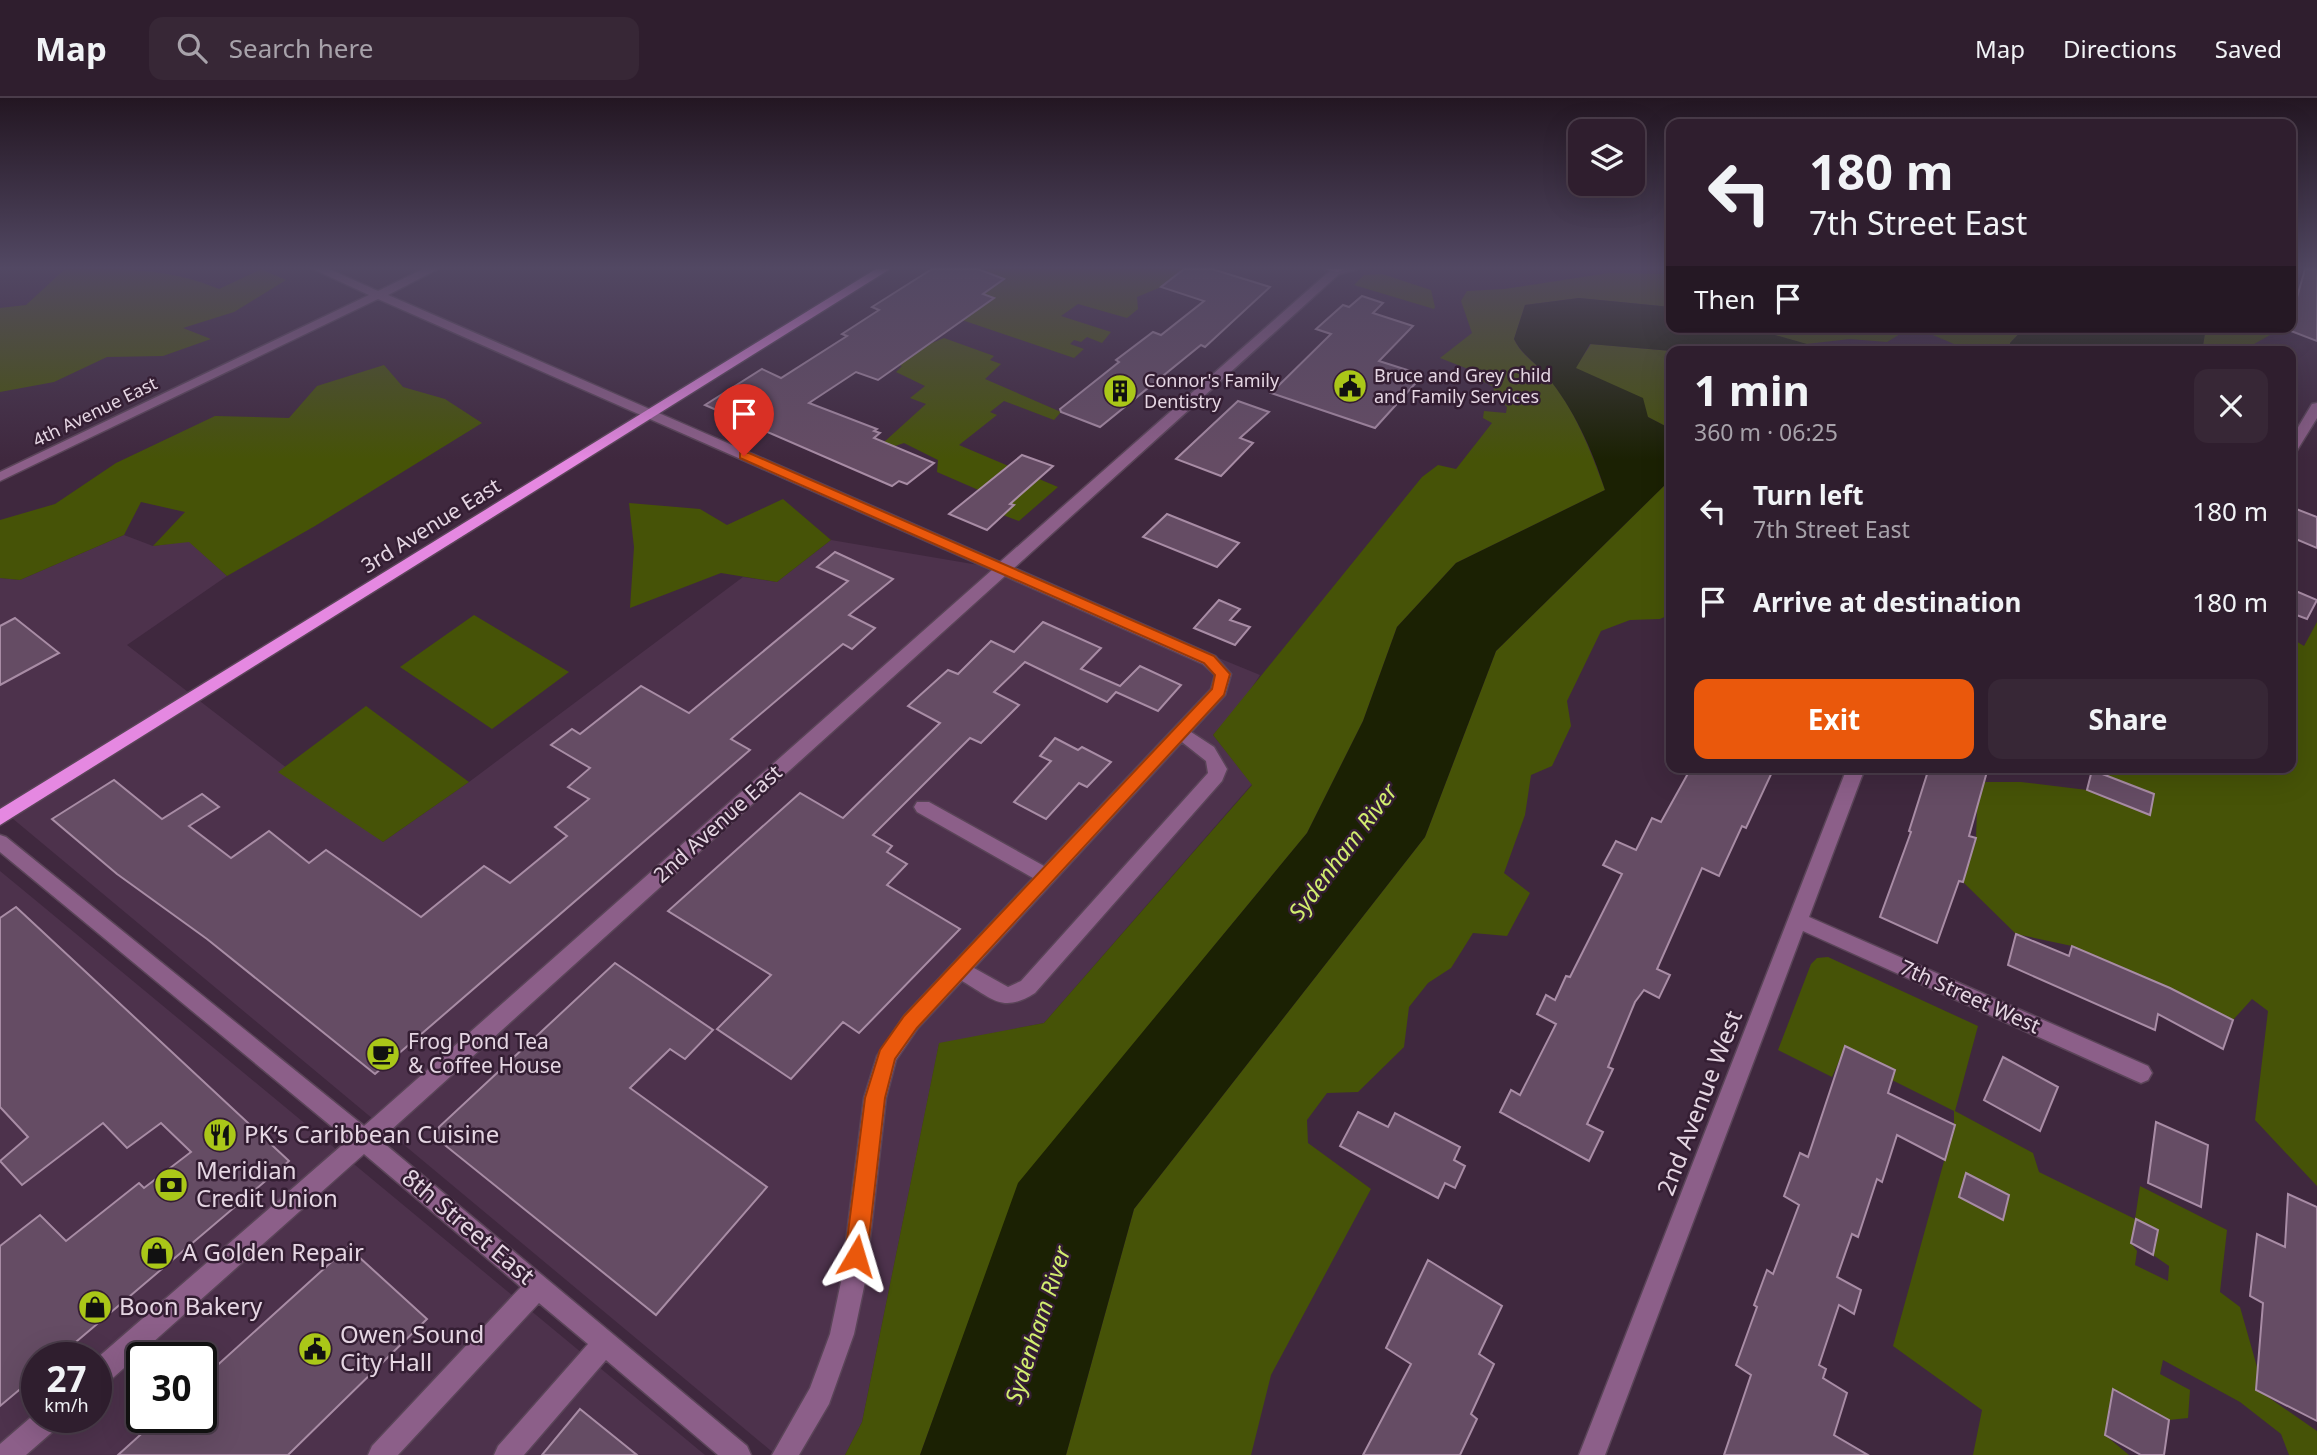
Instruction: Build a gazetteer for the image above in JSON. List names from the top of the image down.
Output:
{
  "streets": {
    "main road": ["3rd Avenue East"],
    "street": [
      "4th Avenue East",
      "2nd Avenue East",
      "7th Street West",
      "2nd Avenue West",
      "8th Street East"
    ]
  },
  "crossings": [
    ["2nd Avenue East", "8th Street East"],
    ["7th Street West", "2nd Avenue West"]
  ],
  "water": ["Sydenham River"],
  "places": {
    "public building": ["Bruce and Grey Child and Family Services", "Owen Sound City Hall"],
    "building": ["Connor's Family Dentistry"],
    "cafe": ["Frog Pond Tea & Coffee House"],
    "restaurant": ["PK’s Caribbean Cuisine"],
    "bank": ["Meridian Credit Union"],
    "shop": ["A Golden Repair", "Boon Bakery"]
  },
  "page": {
    "header": "Map",
    "search": "Search here",
    "nav": ["Map", "Directions", "Saved"],
    "turn": ["180 m", "7th Street East"],
    "then": "Then",
    "heading": ["1 min", "360 m · 06:25"],
    "list": [
      {
        "name": "Turn left",
        "note": "7th Street East",
        "value": "180 m"
      },
      {
        "name": "Arrive at destination",
        "value": "180 m"
      }
    ],
    "buttons": ["Exit", "Share"],
    "speed": "27 km/h",
    "limit": "30"
  }
}
